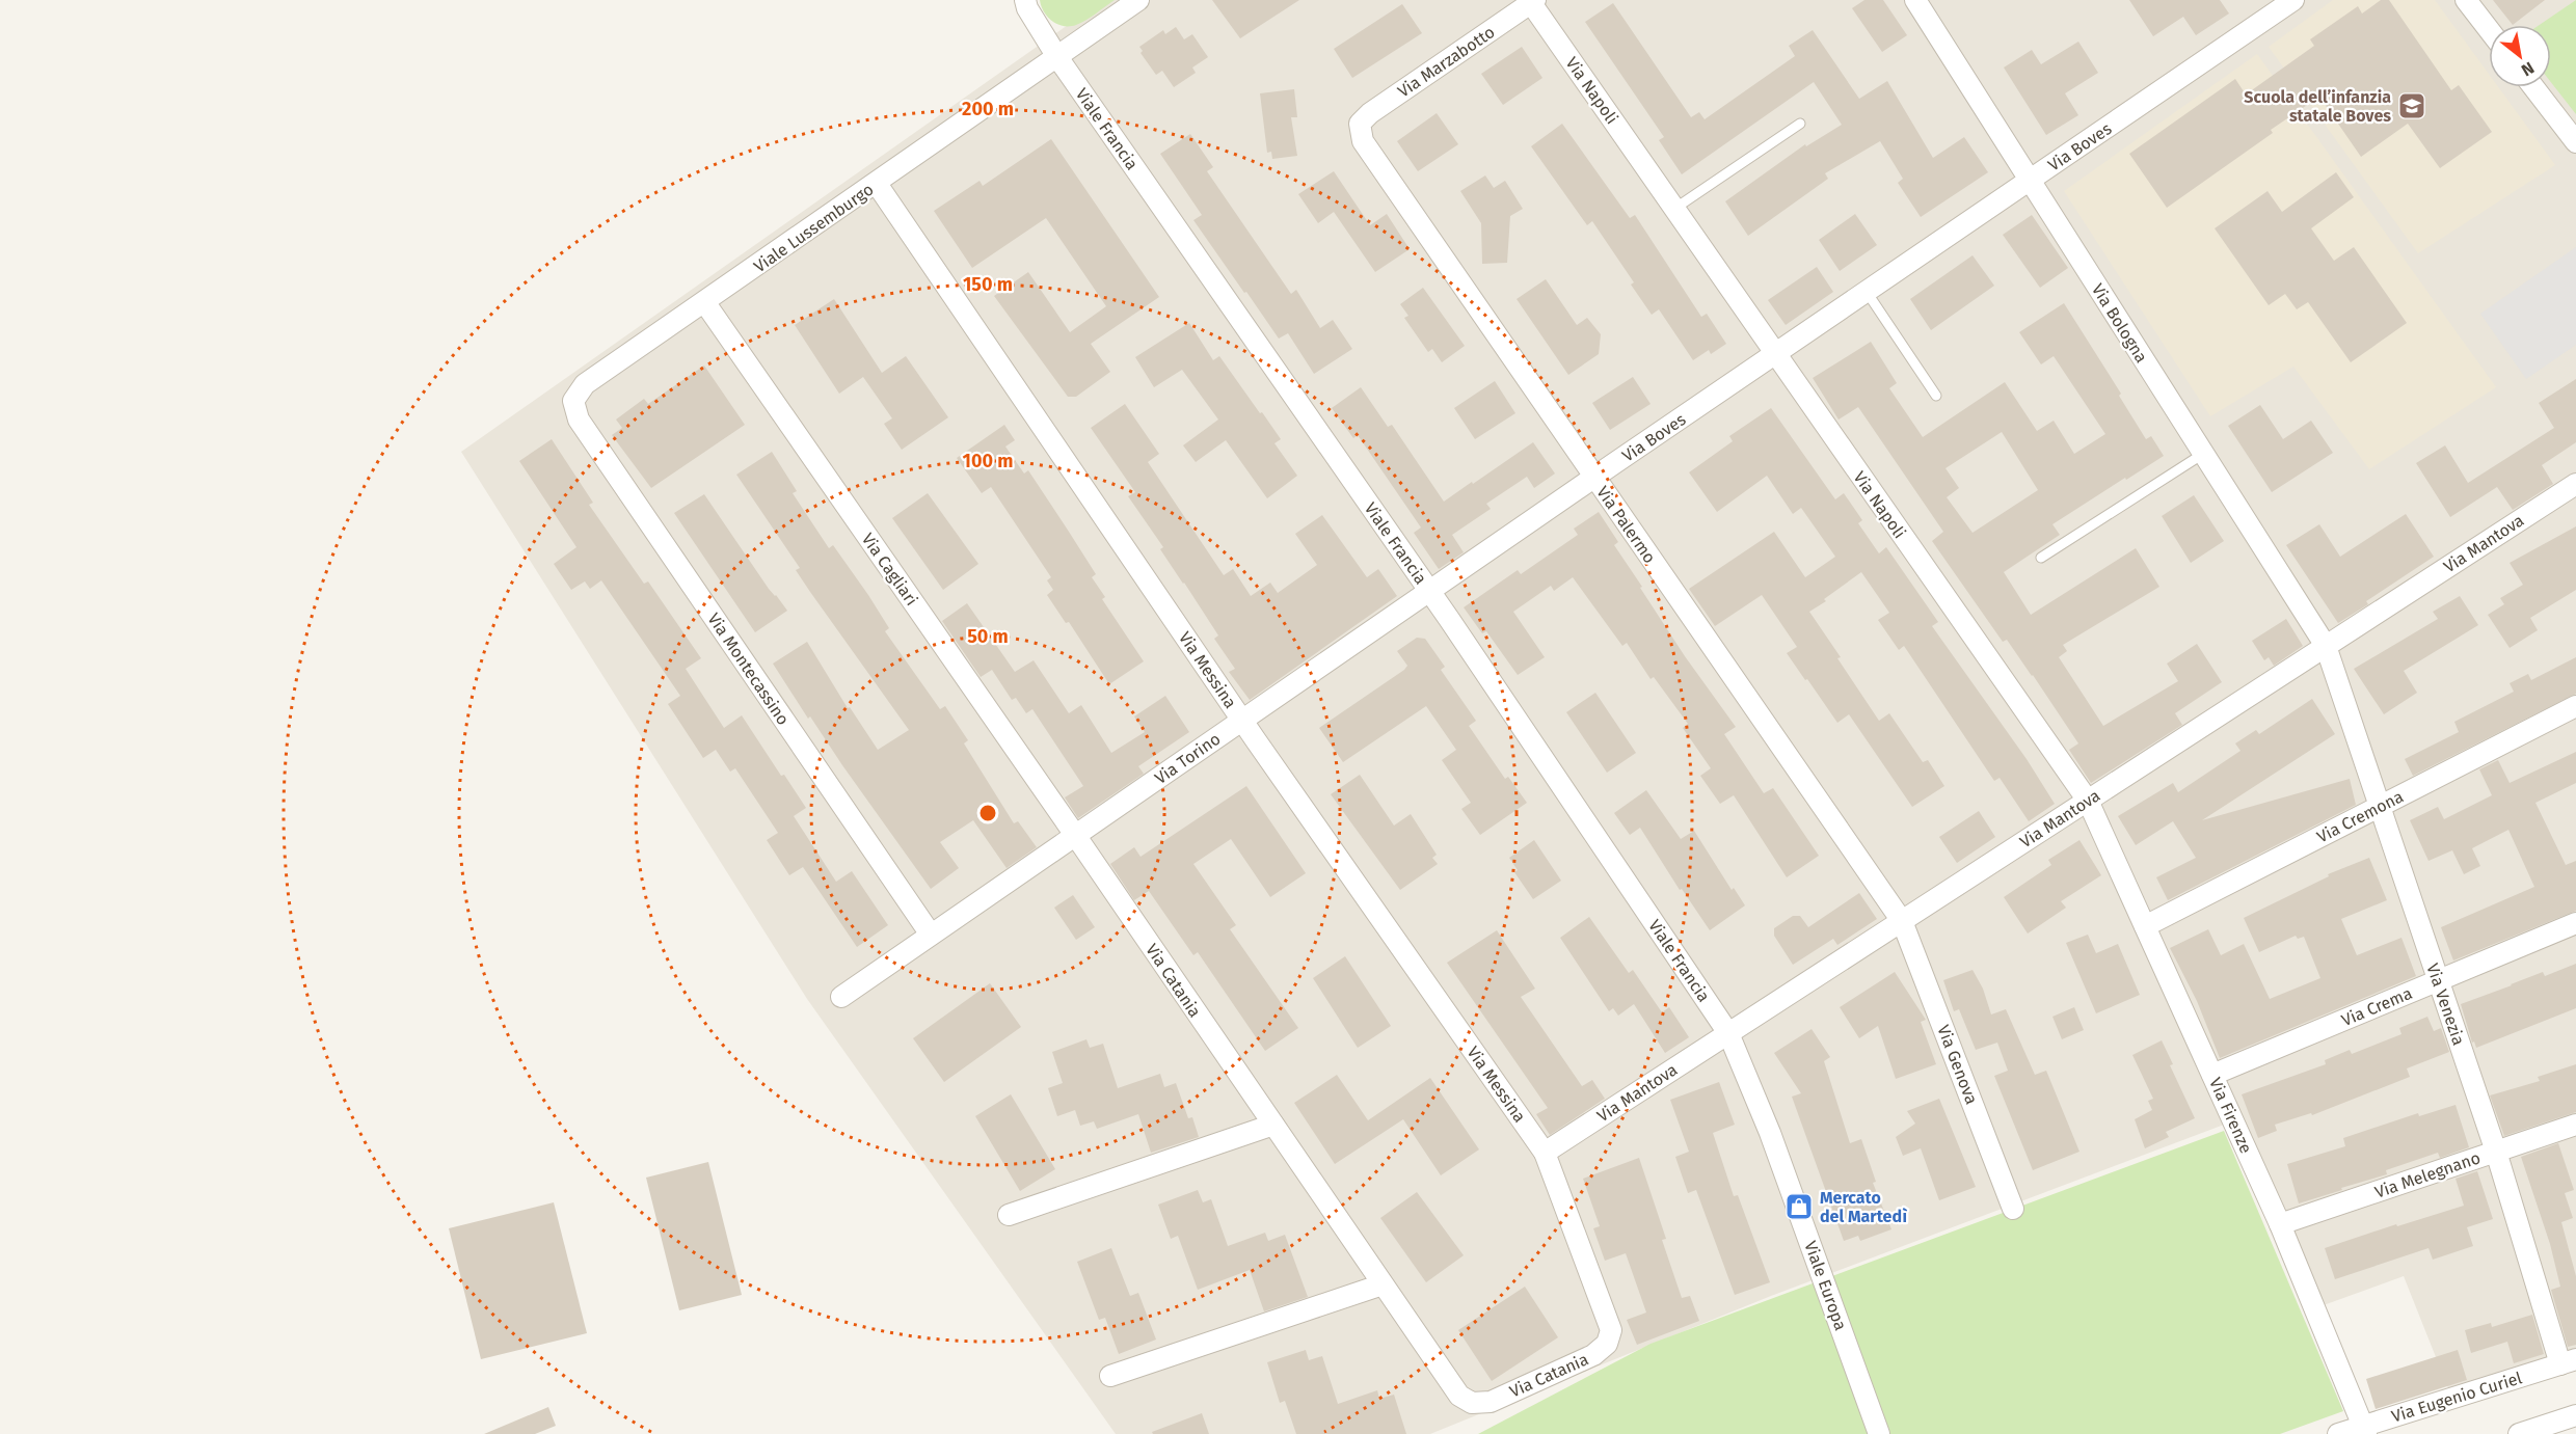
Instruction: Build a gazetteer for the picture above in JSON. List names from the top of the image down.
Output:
{
  "streets": {
    "street": [
      "Via Marzabotto",
      "Via Napoli",
      "Viale Francia",
      "Via Boves",
      "Viale Lussemburgo",
      "Via Bologna",
      "Via Palermo",
      "Via Mantova",
      "Via Cagliari",
      "Via Montecassino",
      "Via Messina",
      "Via Torino",
      "Via Cremona",
      "Via Catania",
      "Via Venezia",
      "Via Crema",
      "Via Genova",
      "Via Firenze",
      "Via Melegnano",
      "Viale Europa",
      "Via Eugenio Curiel"
    ]
  },
  "crossings": [
    ["Via Marzabotto", "Via Napoli"],
    ["Via Marzabotto", "Via Palermo"],
    ["Via Napoli", "Via Boves"],
    ["Via Napoli", "Via Mantova"],
    ["Via Napoli", "Via Firenze"],
    ["Viale Francia", "Viale Lussemburgo"],
    ["Viale Francia", "Via Mantova"],
    ["Viale Francia", "Via Torino"],
    ["Viale Francia", "Viale Europa"],
    ["Via Boves", "Via Bologna"],
    ["Via Boves", "Via Palermo"],
    ["Via Boves", "Via Torino"],
    ["Viale Lussemburgo", "Via Cagliari"],
    ["Viale Lussemburgo", "Via Montecassino"],
    ["Viale Lussemburgo", "Via Messina"],
    ["Via Bologna", "Via Mantova"],
    ["Via Bologna", "Via Venezia"],
    ["Via Palermo", "Via Mantova"],
    ["Via Palermo", "Via Torino"],
    ["Via Palermo", "Via Genova"],
    ["Via Mantova", "Via Messina"],
    ["Via Mantova", "Via Catania"],
    ["Via Mantova", "Via Venezia"],
    ["Via Mantova", "Via Genova"],
    ["Via Mantova", "Via Firenze"],
    ["Via Mantova", "Viale Europa"],
    ["Via Cagliari", "Via Torino"],
    ["Via Cagliari", "Via Catania"],
    ["Via Montecassino", "Via Torino"],
    ["Via Messina", "Via Torino"],
    ["Via Messina", "Via Catania"],
    ["Via Torino", "Via Catania"],
    ["Via Cremona", "Via Venezia"],
    ["Via Cremona", "Via Firenze"],
    ["Via Venezia", "Via Crema"],
    ["Via Venezia", "Via Melegnano"],
    ["Via Venezia", "Via Eugenio Curiel"],
    ["Via Crema", "Via Firenze"],
    ["Via Firenze", "Via Melegnano"],
    ["Via Firenze", "Via Eugenio Curiel"]
  ],
  "places": {
    "school or university": ["Scuola dell’infanzia statale Boves"],
    "shop": ["Mercato del Martedì"]
  },
  "north": "bottom right",
  "rings": [
    "200 m",
    "150 m",
    "100 m",
    "50 m"
  ]
}
